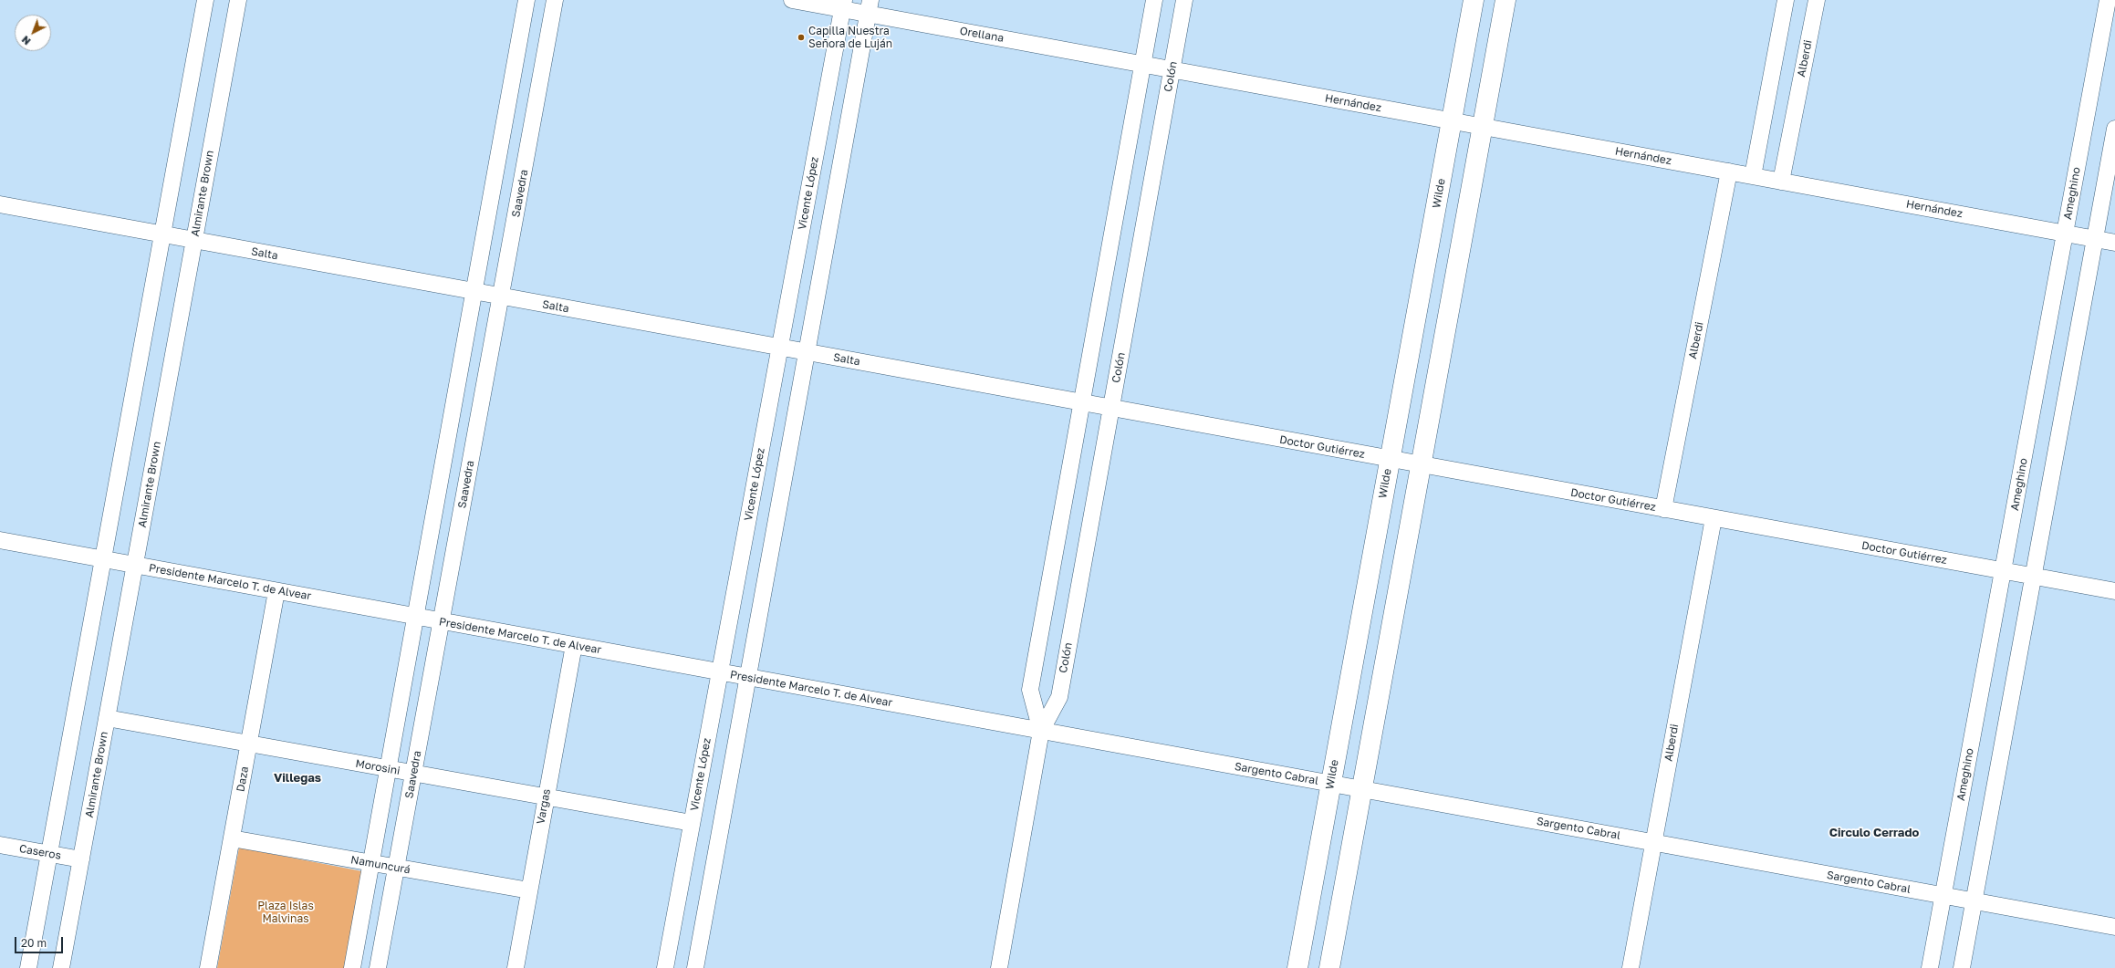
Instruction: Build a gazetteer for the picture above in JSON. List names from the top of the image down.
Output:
{
  "streets": {
    "street": [
      "Orellana",
      "Alberdi",
      "Colón",
      "Hernández",
      "Almirante Brown",
      "Saavedra",
      "Vicente López",
      "Wilde",
      "Ameghino",
      "Salta",
      "Doctor Gutiérrez",
      "Presidente Marcelo T. de Alvear",
      "Morosini",
      "Sargento Cabral",
      "Daza",
      "Vargas",
      "Caseros",
      "Namuncurá"
    ]
  },
  "crossings": [
    ["Orellana", "Colón"],
    ["Orellana", "Hernández"],
    ["Orellana", "Vicente López"],
    ["Alberdi", "Hernández"],
    ["Alberdi", "Doctor Gutiérrez"],
    ["Alberdi", "Sargento Cabral"],
    ["Colón", "Hernández"],
    ["Colón", "Salta"],
    ["Colón", "Doctor Gutiérrez"],
    ["Colón", "Presidente Marcelo T. de Alvear"],
    ["Colón", "Sargento Cabral"],
    ["Hernández", "Wilde"],
    ["Hernández", "Ameghino"],
    ["Almirante Brown", "Salta"],
    ["Almirante Brown", "Presidente Marcelo T. de Alvear"],
    ["Almirante Brown", "Morosini"],
    ["Almirante Brown", "Caseros"],
    ["Saavedra", "Salta"],
    ["Saavedra", "Presidente Marcelo T. de Alvear"],
    ["Saavedra", "Morosini"],
    ["Saavedra", "Namuncurá"],
    ["Vicente López", "Salta"],
    ["Vicente López", "Presidente Marcelo T. de Alvear"],
    ["Vicente López", "Morosini"],
    ["Wilde", "Doctor Gutiérrez"],
    ["Wilde", "Sargento Cabral"],
    ["Ameghino", "Doctor Gutiérrez"],
    ["Ameghino", "Sargento Cabral"],
    ["Salta", "Doctor Gutiérrez"],
    ["Presidente Marcelo T. de Alvear", "Sargento Cabral"],
    ["Presidente Marcelo T. de Alvear", "Daza"],
    ["Presidente Marcelo T. de Alvear", "Vargas"],
    ["Morosini", "Daza"],
    ["Morosini", "Vargas"],
    ["Daza", "Namuncurá"],
    ["Vargas", "Namuncurá"]
  ],
  "districts": ["Villegas", "Circulo Cerrado"],
  "parks": ["Plaza Islas Malvinas"],
  "places": ["Capilla Nuestra Señora de Luján"],
  "scale_bar": "20 m",
  "north": "bottom left"
}
